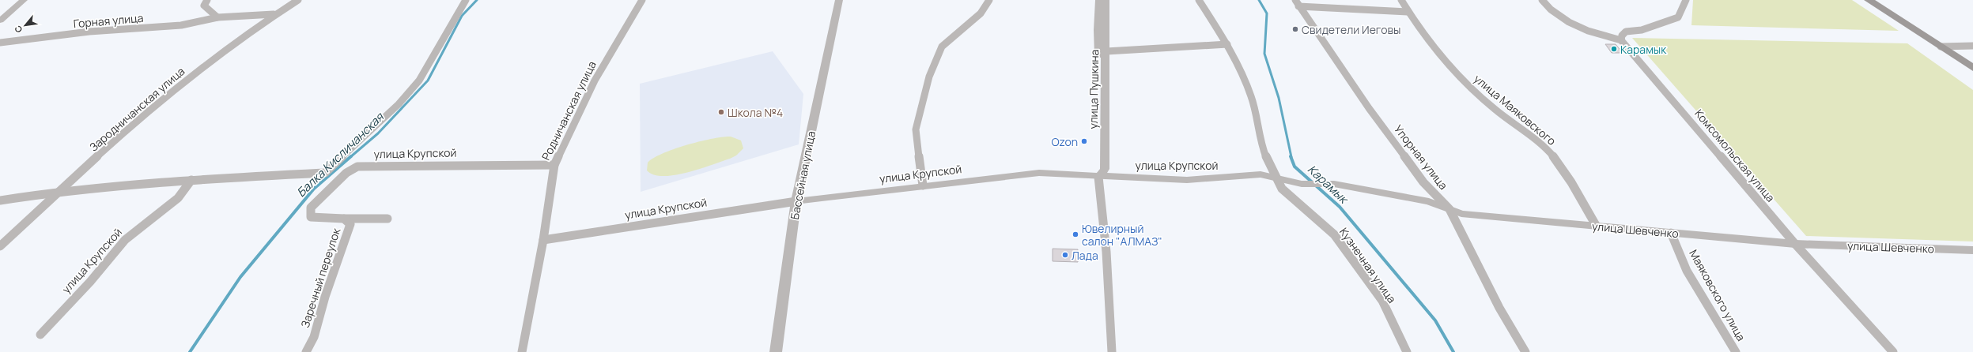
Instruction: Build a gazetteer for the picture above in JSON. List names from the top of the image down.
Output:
{
  "streets": {
    "street": [
      "Горная улица",
      "улица Пушкина",
      "Зародничанская улица",
      "улица Маяковского",
      "Родничанская улица",
      "улица Крупской",
      "Комсомольская улица",
      "Упорная улица",
      "Бассейная улица",
      "улица Шевченко",
      "Кузнечная улица",
      "Заречный переулок",
      "Маяковского улица"
    ]
  },
  "crossings": [
    ["Горная улица", "Зародничанская улица"],
    ["улица Пушкина", "улица Крупской"],
    ["улица Маяковского", "улица Шевченко"],
    ["Родничанская улица", "улица Крупской"],
    ["улица Крупской", "Бассейная улица"],
    ["улица Крупской", "улица Шевченко"],
    ["улица Крупской", "Кузнечная улица"],
    ["улица Крупской", "Заречный переулок"],
    ["Комсомольская улица", "улица Шевченко"],
    ["Упорная улица", "улица Шевченко"],
    ["улица Шевченко", "Маяковского улица"]
  ],
  "water": ["Балка Кисличанская", "Карамык"],
  "places": [
    "Свидетели Иеговы",
    "Карамык",
    "Школа №4",
    "Ozon",
    "Ювелирный салон \"АЛМАЗ\"",
    "Лада"
  ],
  "north": "bottom left"
}
